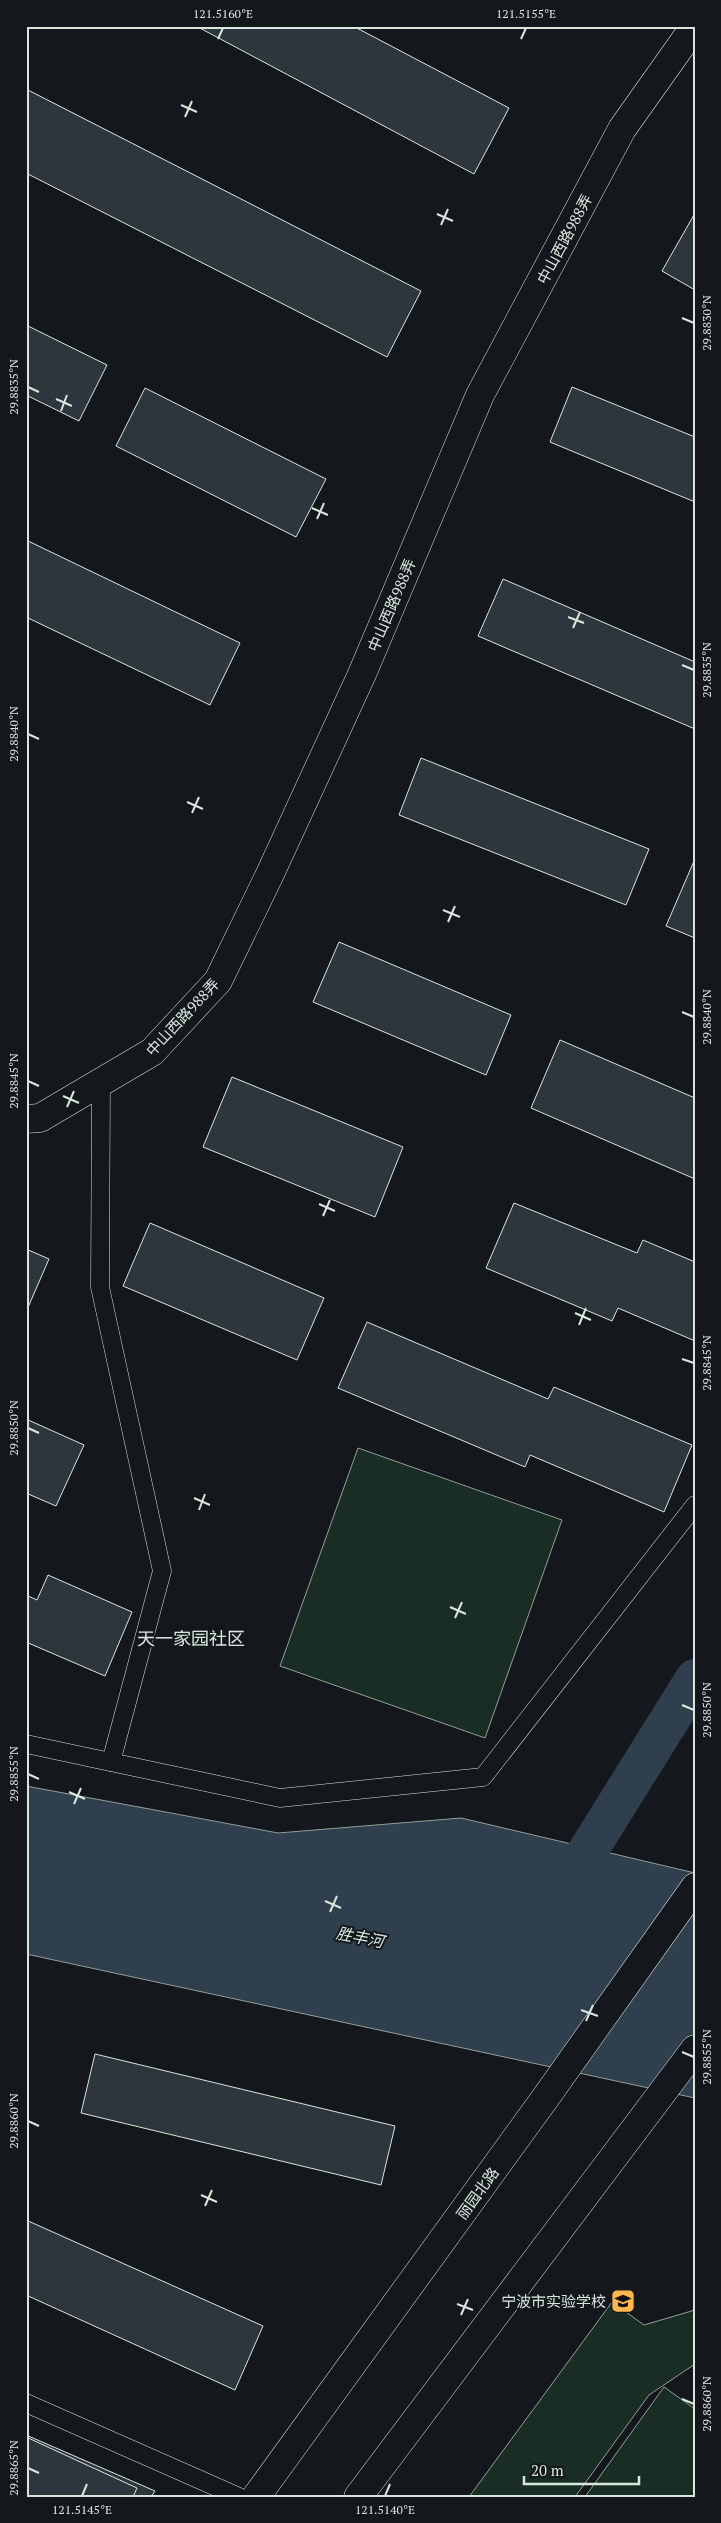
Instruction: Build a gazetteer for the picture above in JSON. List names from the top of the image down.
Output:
{
  "streets": {
    "main road": ["中山西路988弄", "丽园北路"]
  },
  "districts": ["天一家园社区"],
  "water": ["胜丰河"],
  "places": {
    "school or university": ["宁波市实验学校"]
  },
  "scale_bar": "20 m",
  "coordinates": [
    "121.5160°E",
    "121.5155°E",
    "29.8830°N",
    "29.8835°N",
    "29.8840°N",
    "29.8845°N",
    "29.8850°N",
    "29.8855°N",
    "29.8860°N",
    "29.8865°N",
    "121.5145°E",
    "121.5140°E"
  ]
}
